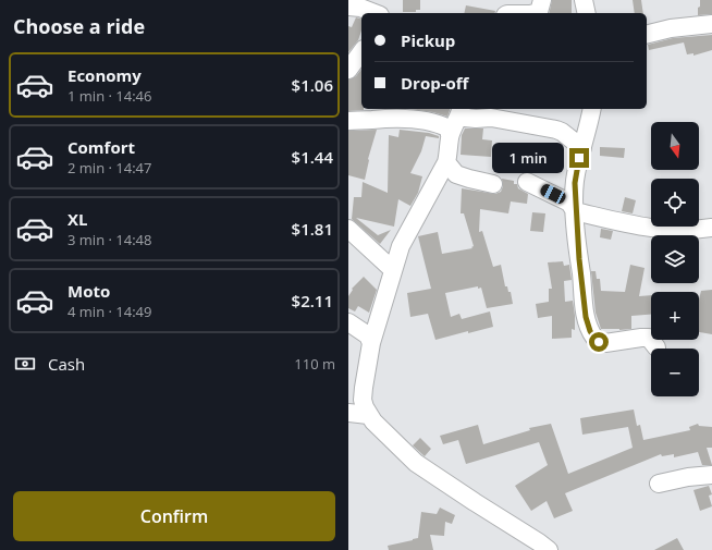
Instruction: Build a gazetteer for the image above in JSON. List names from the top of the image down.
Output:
{
  "north": "bottom",
  "page": {
    "heading": "Choose a ride",
    "banner": ["Pickup", "Drop-off"],
    "list": [
      {
        "name": "Economy",
        "note": "1 min · 14:46",
        "value": "$1.06"
      },
      {
        "name": "Comfort",
        "note": "2 min · 14:47",
        "value": "$1.44"
      },
      {
        "name": "XL",
        "note": "3 min · 14:48",
        "value": "$1.81"
      },
      {
        "name": "Moto",
        "note": "4 min · 14:49",
        "value": "$2.11"
      }
    ],
    "map_buttons": ["+", "−"],
    "bubble": "1 min",
    "pay": ["Cash", "110 m"],
    "buttons": "Confirm"
  }
}
